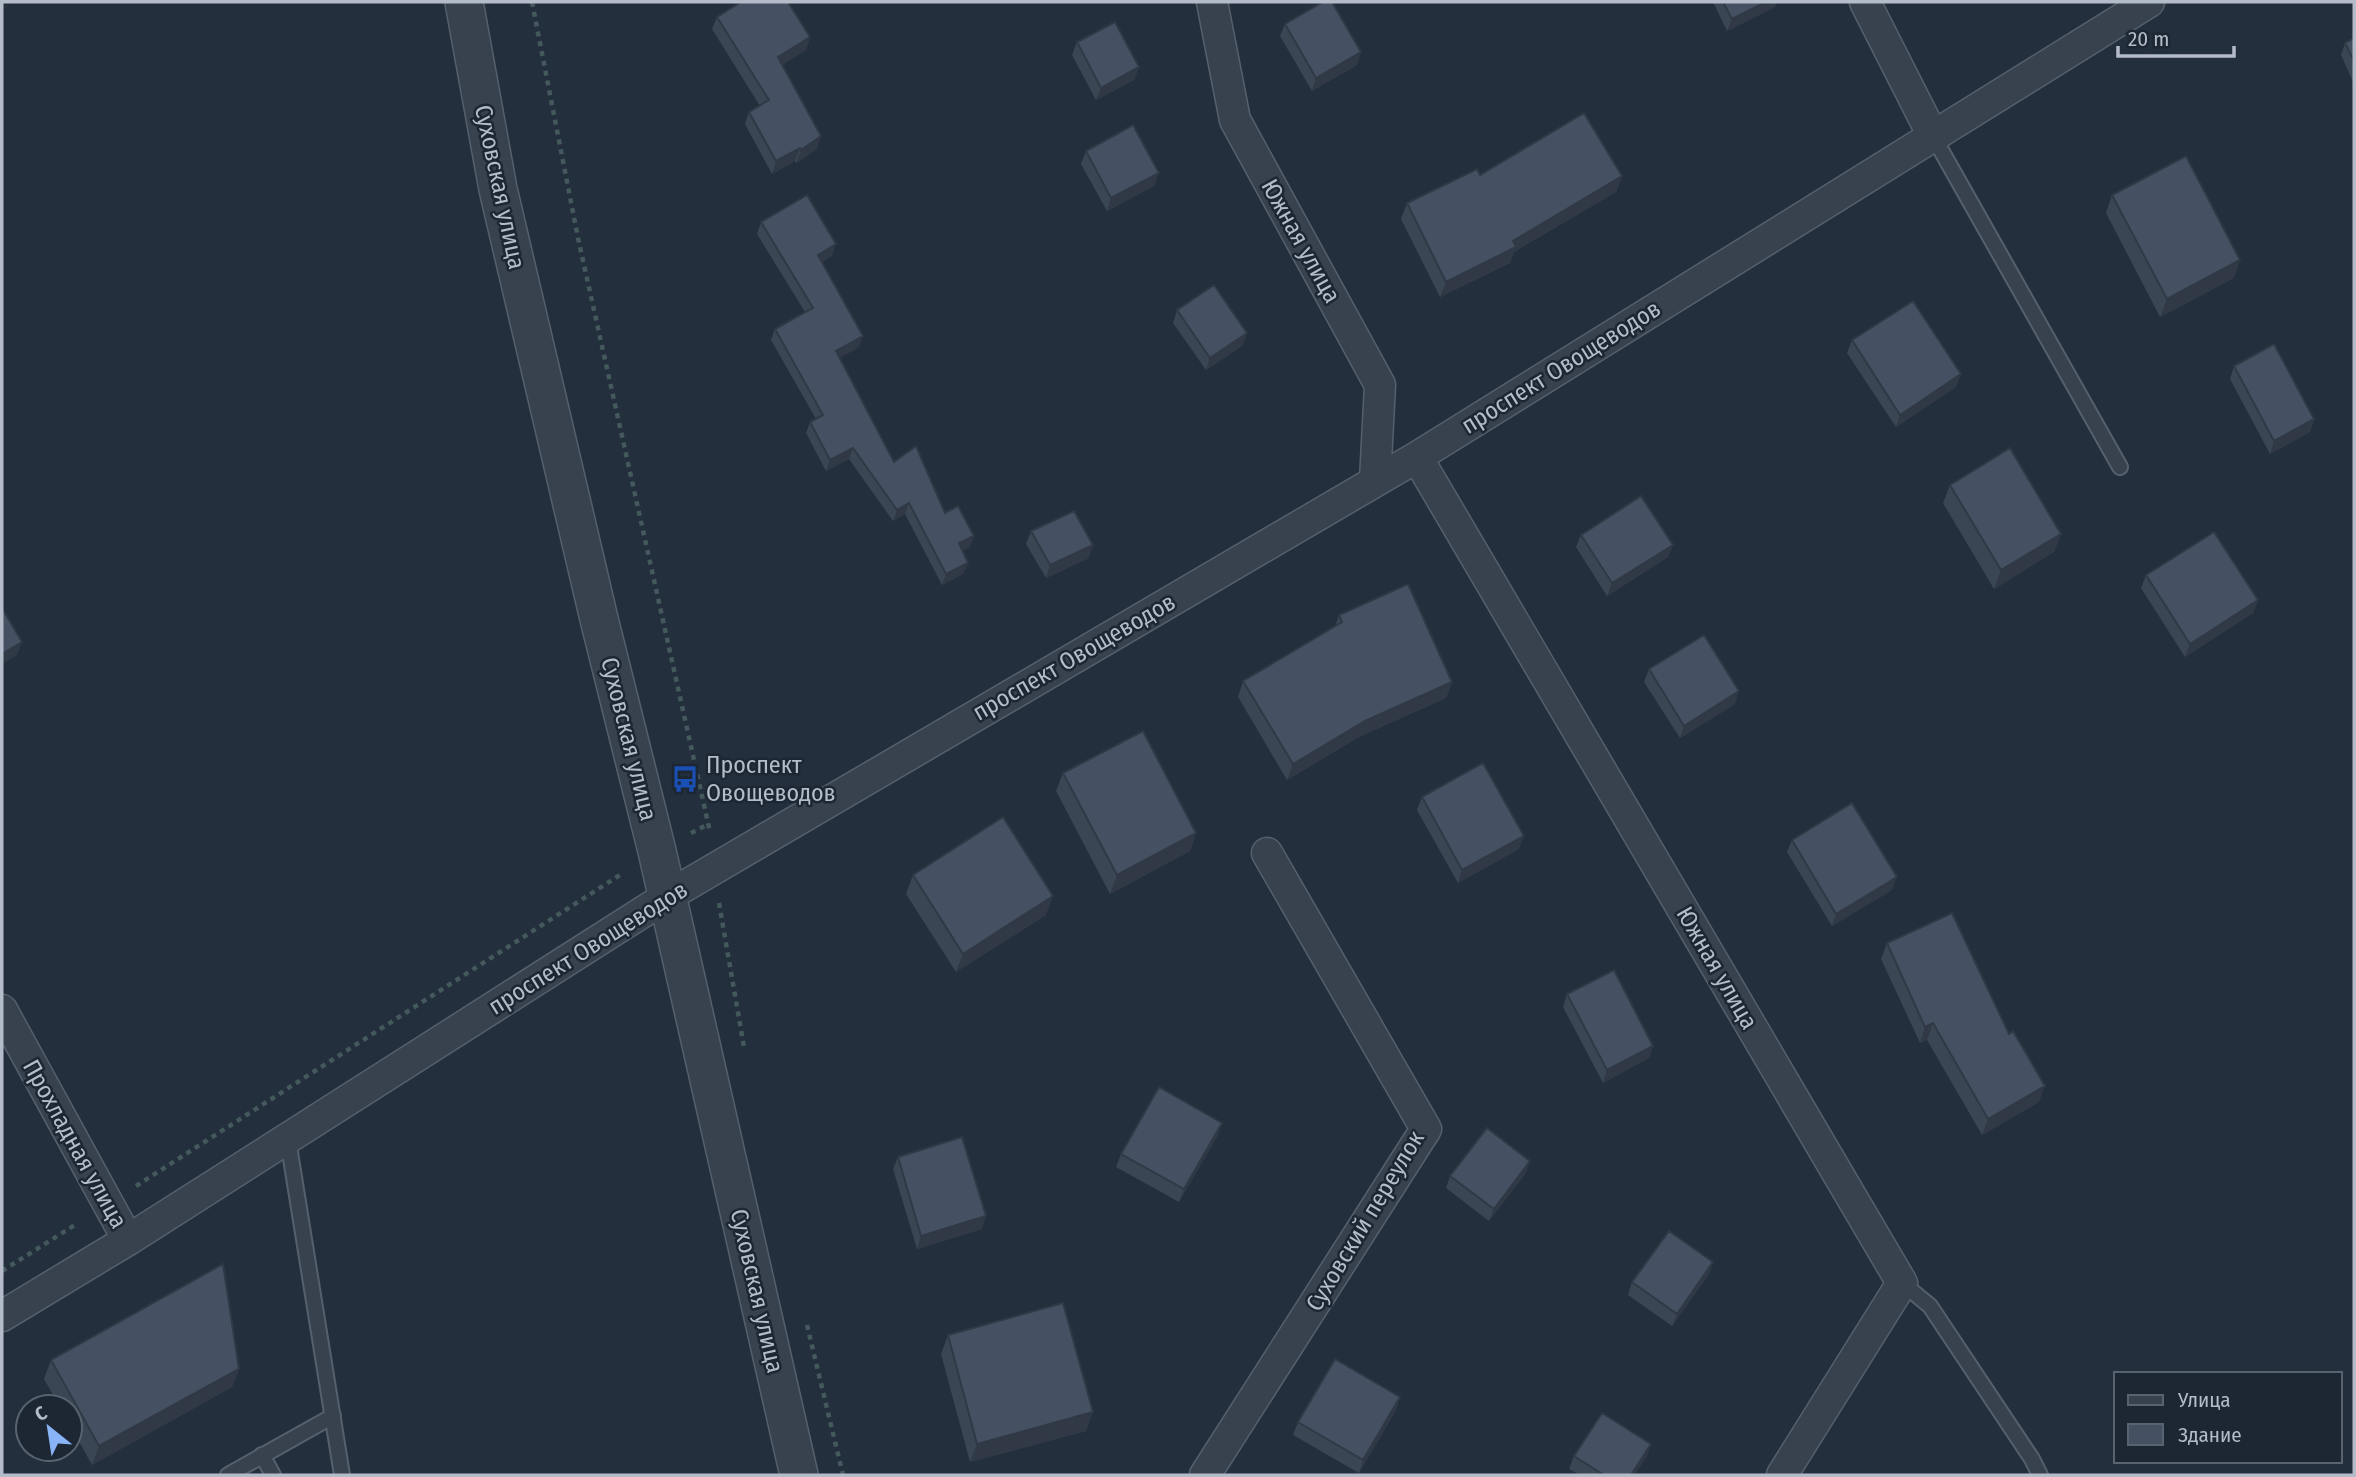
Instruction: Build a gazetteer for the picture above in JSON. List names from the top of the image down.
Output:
{
  "streets": {
    "street": [
      "Суховская улица",
      "Южная улица",
      "проспект Овощеводов",
      "Прохладная улица",
      "Суховский переулок"
    ]
  },
  "crossings": [
    ["Суховская улица", "проспект Овощеводов"],
    ["Южная улица", "проспект Овощеводов"],
    ["проспект Овощеводов", "Прохладная улица"]
  ],
  "places": {
    "bus stop": ["Проспект Овощеводов"]
  },
  "legend": ["Улица", "Здание"],
  "scale_bar": "20 m",
  "north": "top left"
}
